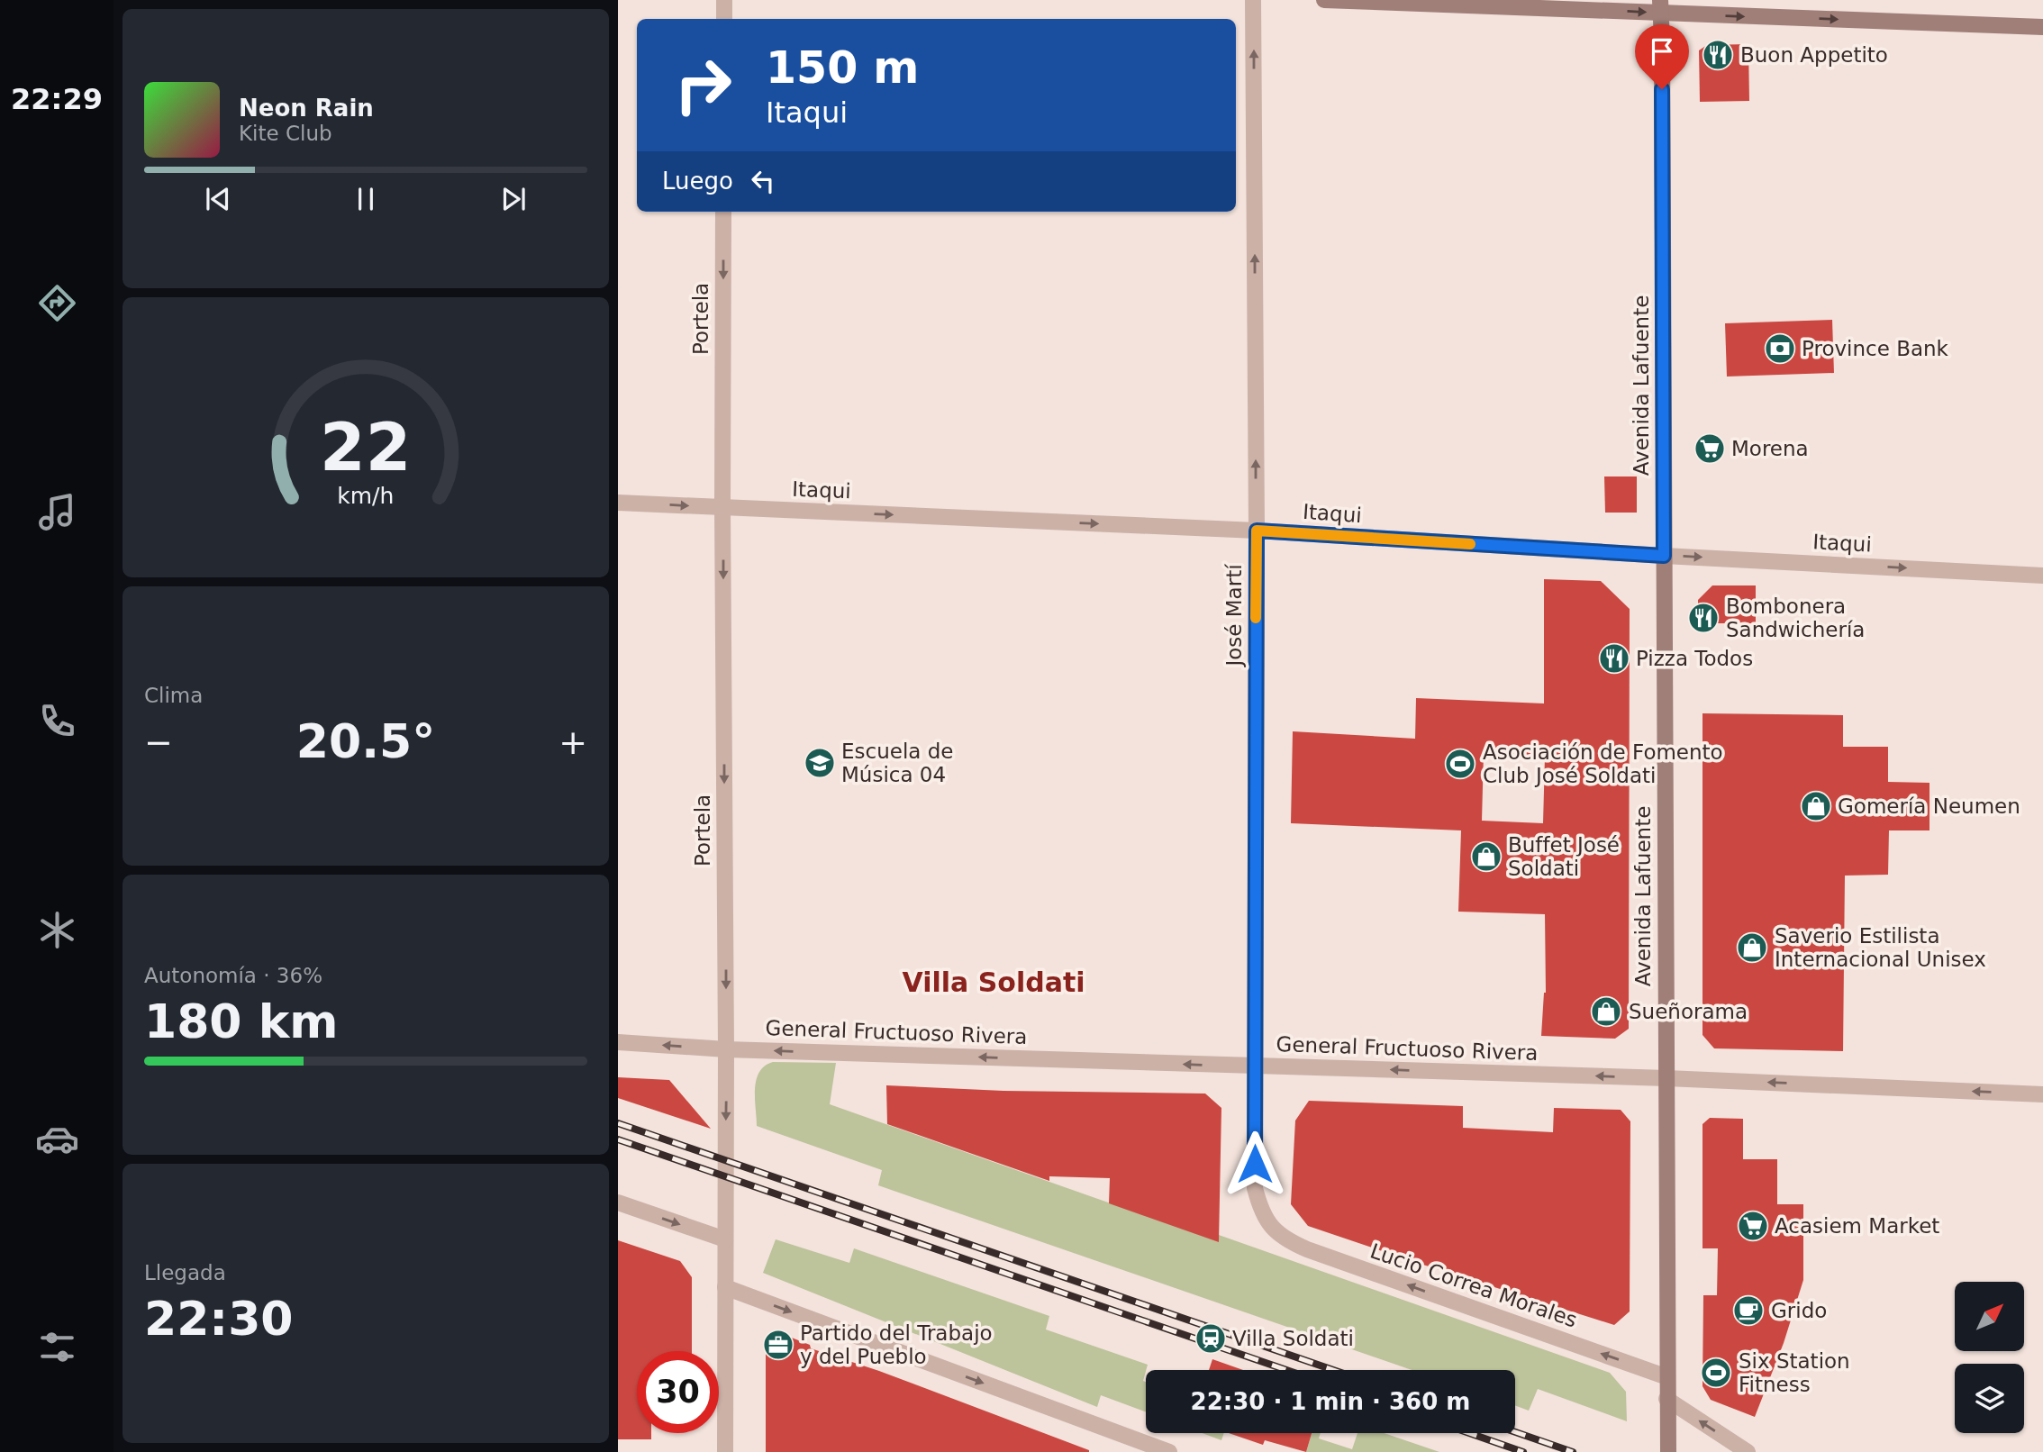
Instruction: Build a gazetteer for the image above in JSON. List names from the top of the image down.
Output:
{
  "streets": {
    "street": [
      "Portela",
      "Avenida Lafuente",
      "Itaqui",
      "José Martí",
      "General Fructuoso Rivera",
      "Lucio Correa Morales"
    ]
  },
  "crossings": [
    ["Portela", "Itaqui"],
    ["Portela", "General Fructuoso Rivera"],
    ["Avenida Lafuente", "Itaqui"],
    ["Avenida Lafuente", "General Fructuoso Rivera"],
    ["Avenida Lafuente", "Lucio Correa Morales"],
    ["Itaqui", "José Martí"],
    ["José Martí", "General Fructuoso Rivera"],
    ["José Martí", "Lucio Correa Morales"]
  ],
  "one_way": [
    "Portela",
    "Itaqui",
    "José Martí",
    "General Fructuoso Rivera",
    "Lucio Correa Morales"
  ],
  "districts": ["Villa Soldati"],
  "places": {
    "restaurant": ["Buon Appetito", "Bombonera Sandwichería", "Pizza Todos"],
    "bank": ["Province Bank"],
    "supermarket": ["Morena", "Acasiem Market"],
    "school or university": ["Escuela de Música 04"],
    "sports": ["Asociación de Fomento Club José Soldati", "Six Station Fitness"],
    "shop": [
      "Gomería Neumen",
      "Buffet José Soldati",
      "Saverio Estilista Internacional Unisex",
      "Sueñorama"
    ],
    "cafe": ["Grido"],
    "station": ["Villa Soldati"],
    "office": ["Partido del Trabajo y del Pueblo"]
  },
  "north": "top right",
  "page": {
    "tabs": "22:29",
    "turn": ["150 m", "Itaqui"],
    "song": ["Neon Rain", "Kite Club"],
    "then": "Luego",
    "tile": [
      "Clima",
      ["Autonomía · 36%", "180 km"],
      ["Llegada", "22:30"]
    ],
    "heat": ["−", "20.5°", "+"],
    "limit": "30",
    "trip": "22:30 · 1 min · 360 m",
    "gauge": ["22", "km/h"]
  }
}
